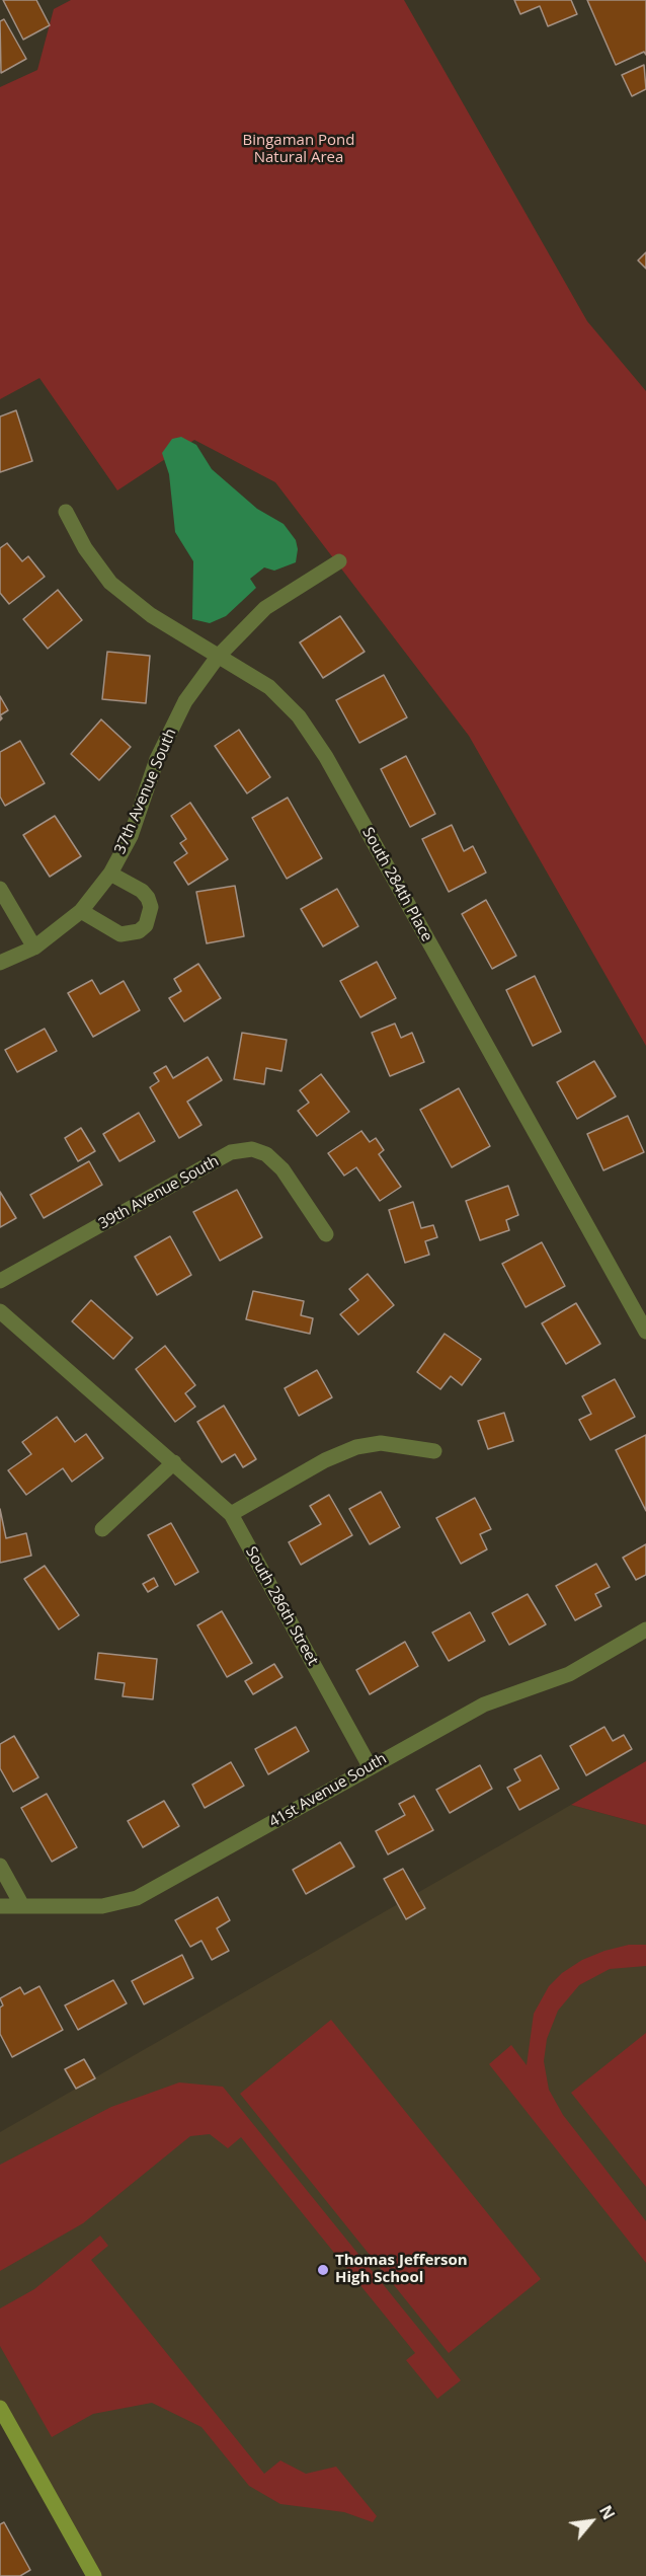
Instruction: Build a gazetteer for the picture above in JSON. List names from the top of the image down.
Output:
{
  "streets": {
    "street": [
      "37th Avenue South",
      "South 284th Place",
      "39th Avenue South",
      "South 286th Street",
      "41st Avenue South"
    ]
  },
  "crossings": [
    ["37th Avenue South", "South 284th Place"],
    ["South 286th Street", "41st Avenue South"]
  ],
  "parks": ["Bingaman Pond Natural Area"],
  "places": ["Thomas Jefferson High School"],
  "north": "top right"
}
